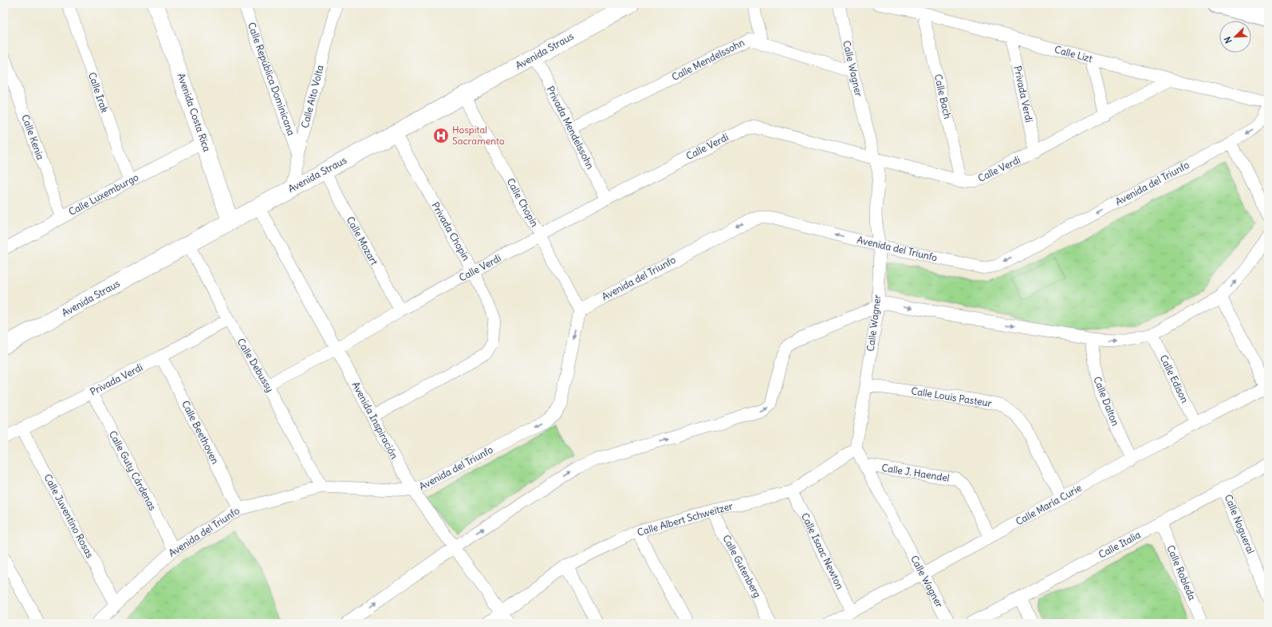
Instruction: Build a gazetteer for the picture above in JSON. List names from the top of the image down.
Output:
{
  "streets": {
    "street": [
      "Avenida Straus",
      "Calle Lizt",
      "Calle Mendelssohn",
      "Calle Wagner",
      "Calle República Dominicana",
      "Calle Irak",
      "Privada Verdi",
      "Calle Alto Volta",
      "Calle Bach",
      "Avenida Costa Rica",
      "Privada Mendelssohn",
      "Calle Kenia",
      "Calle Verdi",
      "Avenida del Triunfo",
      "Calle Luxemburgo",
      "Calle Chopin",
      "Privada Chopin",
      "Calle Mozart",
      "Calle Debussy",
      "Calle Edison",
      "Calle Louis Pasteur",
      "Calle Dalton",
      "Avenida Inspiración",
      "Calle Beethoven",
      "Calle Guty Cárdenas",
      "Calle J. Haendel",
      "Calle María Curie",
      "Calle Juventino Rosas",
      "Calle Albert Schweitzer",
      "Calle Nogueral",
      "Calle Italia",
      "Calle Isaac Newton",
      "Calle Gutenberg",
      "Calle Robleda"
    ]
  },
  "crossings": [
    ["Avenida Straus", "Calle Alto Volta"],
    ["Avenida Straus", "Avenida Costa Rica"],
    ["Avenida Straus", "Privada Mendelssohn"],
    ["Avenida Straus", "Calle Chopin"],
    ["Avenida Straus", "Privada Chopin"],
    ["Avenida Straus", "Calle Mozart"],
    ["Avenida Straus", "Calle Debussy"],
    ["Avenida Straus", "Avenida Inspiración"],
    ["Calle Lizt", "Privada Verdi"],
    ["Calle Lizt", "Calle Bach"],
    ["Calle Lizt", "Calle Verdi"],
    ["Calle Mendelssohn", "Calle Wagner"],
    ["Calle Mendelssohn", "Privada Mendelssohn"],
    ["Calle Wagner", "Calle Verdi"],
    ["Calle Wagner", "Avenida del Triunfo"],
    ["Calle Wagner", "Calle Louis Pasteur"],
    ["Calle Wagner", "Calle J. Haendel"],
    ["Calle Wagner", "Calle María Curie"],
    ["Calle Wagner", "Calle Albert Schweitzer"],
    ["Calle República Dominicana", "Calle Alto Volta"],
    ["Calle Irak", "Calle Luxemburgo"],
    ["Privada Verdi", "Calle Verdi"],
    ["Privada Verdi", "Calle Debussy"],
    ["Privada Verdi", "Calle Beethoven"],
    ["Privada Verdi", "Calle Guty Cárdenas"],
    ["Privada Verdi", "Calle Juventino Rosas"],
    ["Calle Bach", "Calle Verdi"],
    ["Avenida Costa Rica", "Calle Luxemburgo"],
    ["Privada Mendelssohn", "Calle Verdi"],
    ["Calle Kenia", "Calle Luxemburgo"],
    ["Calle Verdi", "Calle Chopin"],
    ["Calle Verdi", "Privada Chopin"],
    ["Calle Verdi", "Calle Mozart"],
    ["Calle Verdi", "Calle Debussy"],
    ["Calle Verdi", "Avenida Inspiración"],
    ["Avenida del Triunfo", "Calle Chopin"],
    ["Avenida del Triunfo", "Calle Debussy"],
    ["Avenida del Triunfo", "Avenida Inspiración"],
    ["Avenida del Triunfo", "Calle Beethoven"],
    ["Avenida del Triunfo", "Calle Guty Cárdenas"],
    ["Avenida del Triunfo", "Calle Juventino Rosas"],
    ["Privada Chopin", "Avenida Inspiración"],
    ["Calle Edison", "Calle María Curie"],
    ["Calle Louis Pasteur", "Calle María Curie"],
    ["Calle Dalton", "Calle María Curie"],
    ["Avenida Inspiración", "Calle Albert Schweitzer"],
    ["Calle J. Haendel", "Calle María Curie"],
    ["Calle María Curie", "Calle Isaac Newton"],
    ["Calle Albert Schweitzer", "Calle Isaac Newton"],
    ["Calle Albert Schweitzer", "Calle Gutenberg"],
    ["Calle Nogueral", "Calle Italia"],
    ["Calle Italia", "Calle Robleda"]
  ],
  "places": {
    "hospital": ["Hospital Sacramento"]
  },
  "north": "bottom left"
}
